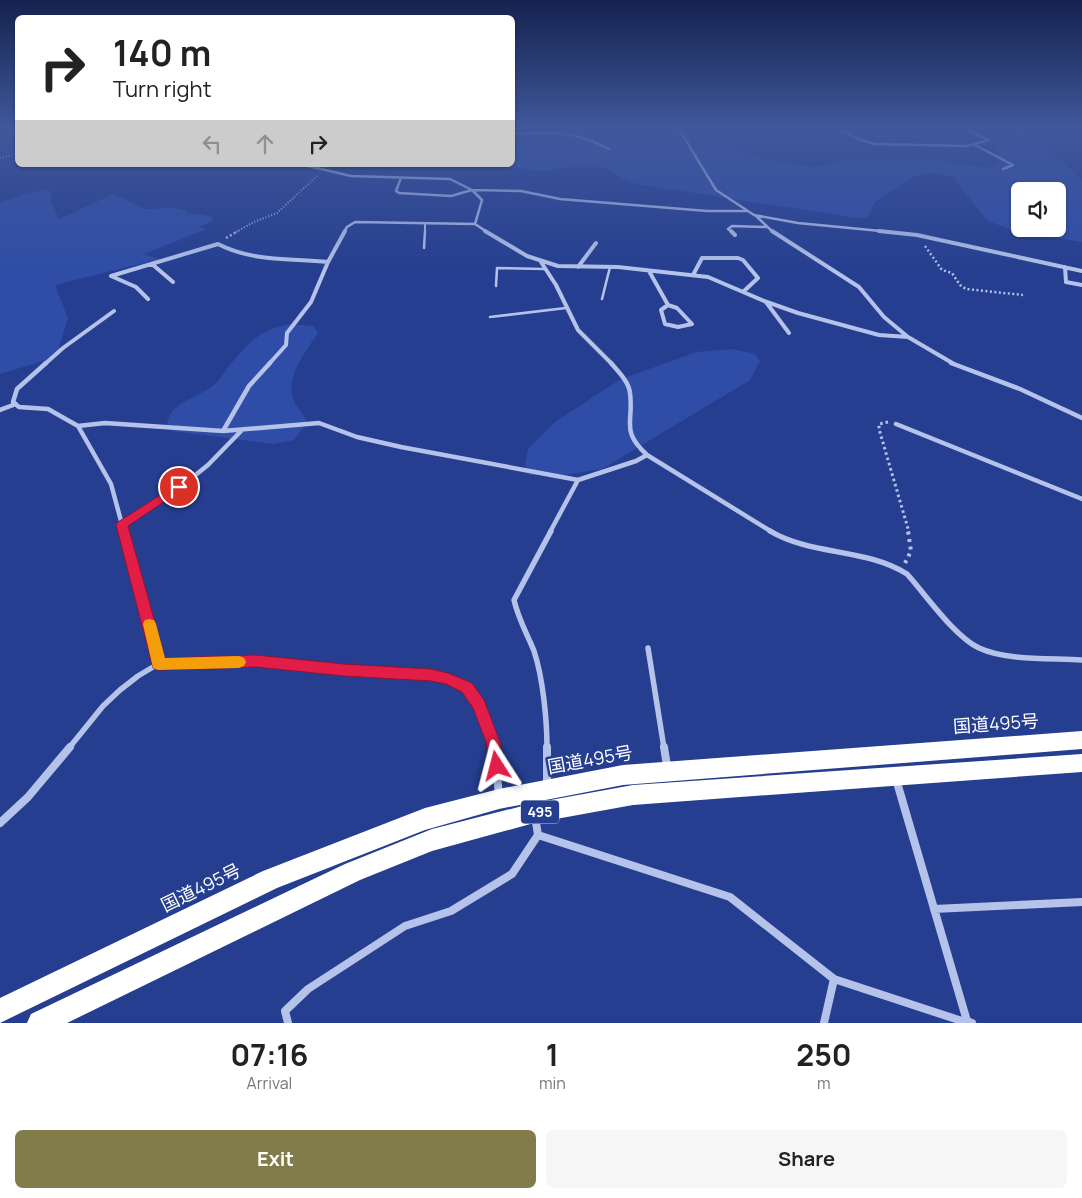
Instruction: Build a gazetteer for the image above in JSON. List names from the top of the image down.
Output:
{
  "streets": {
    "highway": ["国道495号", "495"]
  },
  "page": {
    "turn": ["140 m", "Turn right"],
    "eta": [
      "07:16",
      "Arrival",
      "1",
      "min",
      "250",
      "m"
    ],
    "buttons": ["Exit", "Share"]
  }
}
